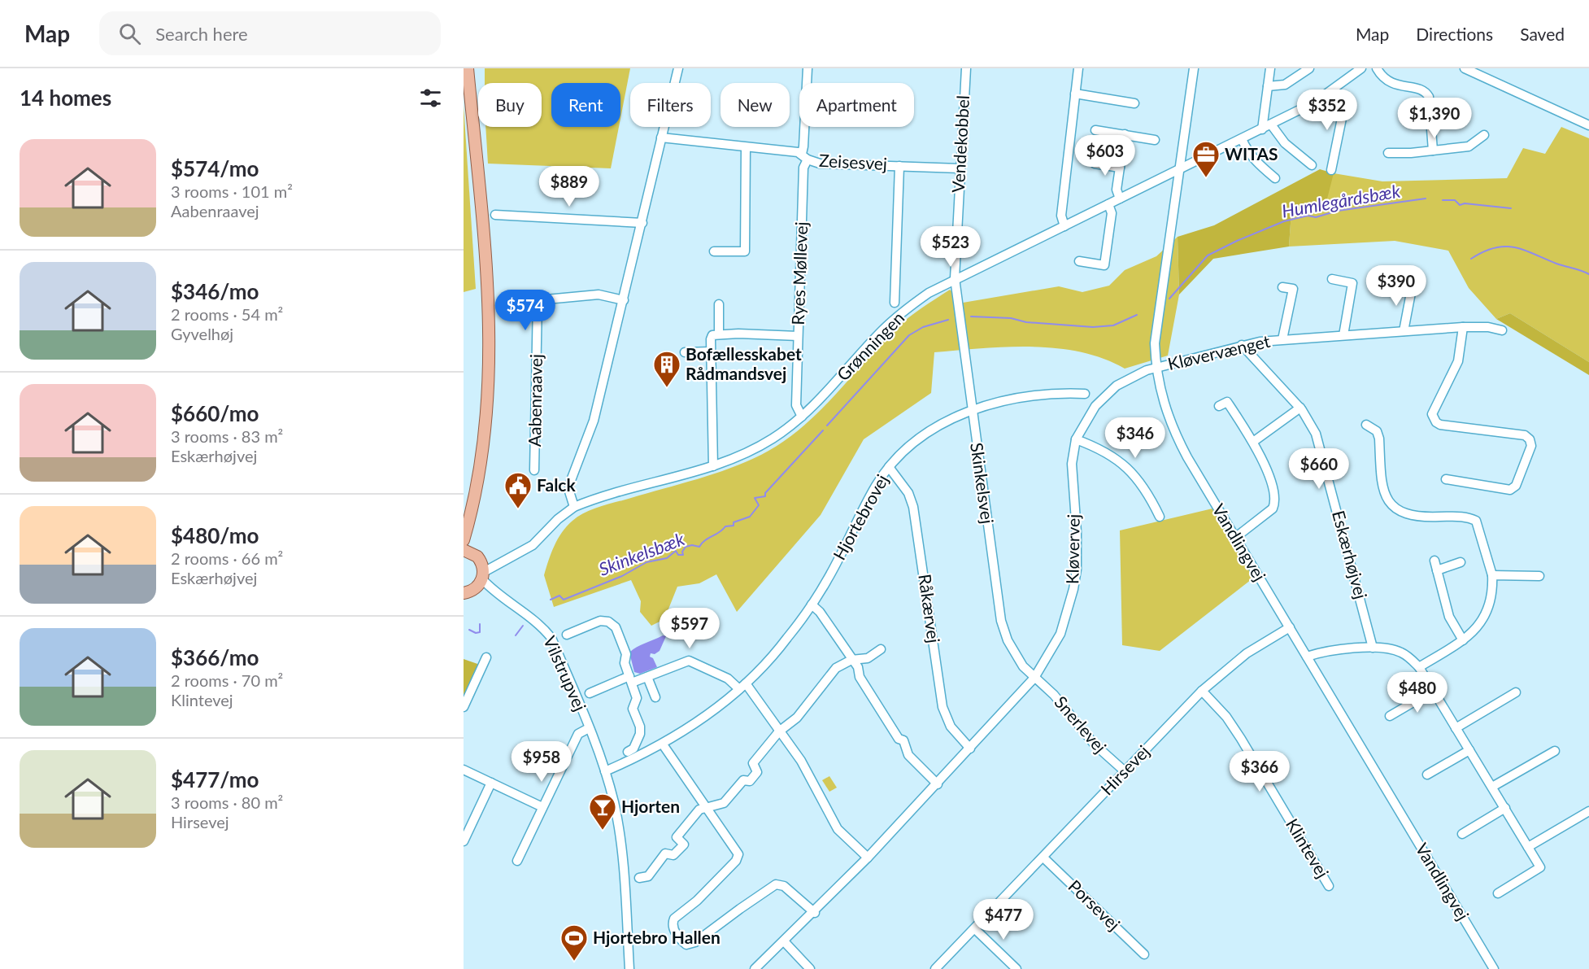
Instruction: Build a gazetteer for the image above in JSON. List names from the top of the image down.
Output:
{
  "streets": {
    "street": [
      "Vendekobbel",
      "Zeisesvej",
      "Ryes Møllevej",
      "Grønningen",
      "Kløvervænget",
      "Aabenraavej",
      "Skinkelsvej",
      "Hjortebrovej",
      "Vandlingvej",
      "Kløvervej",
      "Eskærhøjvej",
      "Råkærvej",
      "Vilstrupvej",
      "Snerlevej",
      "Hirsevej",
      "Klintevej",
      "Porsevej"
    ]
  },
  "crossings": [
    ["Vendekobbel", "Zeisesvej"],
    ["Vendekobbel", "Grønningen"],
    ["Vendekobbel", "Skinkelsvej"],
    ["Zeisesvej", "Ryes Møllevej"],
    ["Ryes Møllevej", "Grønningen"],
    ["Grønningen", "Skinkelsvej"],
    ["Grønningen", "Vandlingvej"],
    ["Grønningen", "Vilstrupvej"],
    ["Kløvervænget", "Vandlingvej"],
    ["Kløvervænget", "Kløvervej"],
    ["Kløvervænget", "Eskærhøjvej"],
    ["Skinkelsvej", "Hjortebrovej"],
    ["Skinkelsvej", "Kløvervej"],
    ["Skinkelsvej", "Snerlevej"],
    ["Hjortebrovej", "Råkærvej"],
    ["Hjortebrovej", "Vilstrupvej"],
    ["Vandlingvej", "Kløvervej"],
    ["Vandlingvej", "Hirsevej"],
    ["Kløvervej", "Råkærvej"],
    ["Kløvervej", "Snerlevej"],
    ["Snerlevej", "Hirsevej"],
    ["Hirsevej", "Klintevej"],
    ["Hirsevej", "Porsevej"]
  ],
  "water": ["Humlegårdsbæk", "Skinkelsbæk"],
  "places": {
    "office": ["WITAS"],
    "building": ["Bofællesskabet Rådmandsvej"],
    "public building": ["Falck"],
    "bar": ["Hjorten"],
    "sports": ["Hjortebro Hallen"]
  },
  "page": {
    "header": "Map",
    "search": "Search here",
    "nav": ["Map", "Directions", "Saved"],
    "heading": "14 homes",
    "chip": [
      "Buy",
      "Rent",
      "Filters",
      "New",
      "Apartment"
    ],
    "price": [
      "$352",
      "$1,390",
      "$603",
      "$889",
      "$523",
      "$390",
      "$574",
      "$346",
      "$660",
      "$597",
      "$480",
      "$958",
      "$366",
      "$477"
    ],
    "list": [
      {
        "name": "$574/mo",
        "note": "3 rooms · 101 m² · Aabenraavej"
      },
      {
        "name": "$346/mo",
        "note": "2 rooms · 54 m² · Gyvelhøj"
      },
      {
        "name": "$660/mo",
        "note": "3 rooms · 83 m² · Eskærhøjvej"
      },
      {
        "name": "$480/mo",
        "note": "2 rooms · 66 m² · Eskærhøjvej"
      },
      {
        "name": "$366/mo",
        "note": "2 rooms · 70 m² · Klintevej"
      },
      {
        "name": "$477/mo",
        "note": "3 rooms · 80 m² · Hirsevej"
      }
    ]
  }
}
